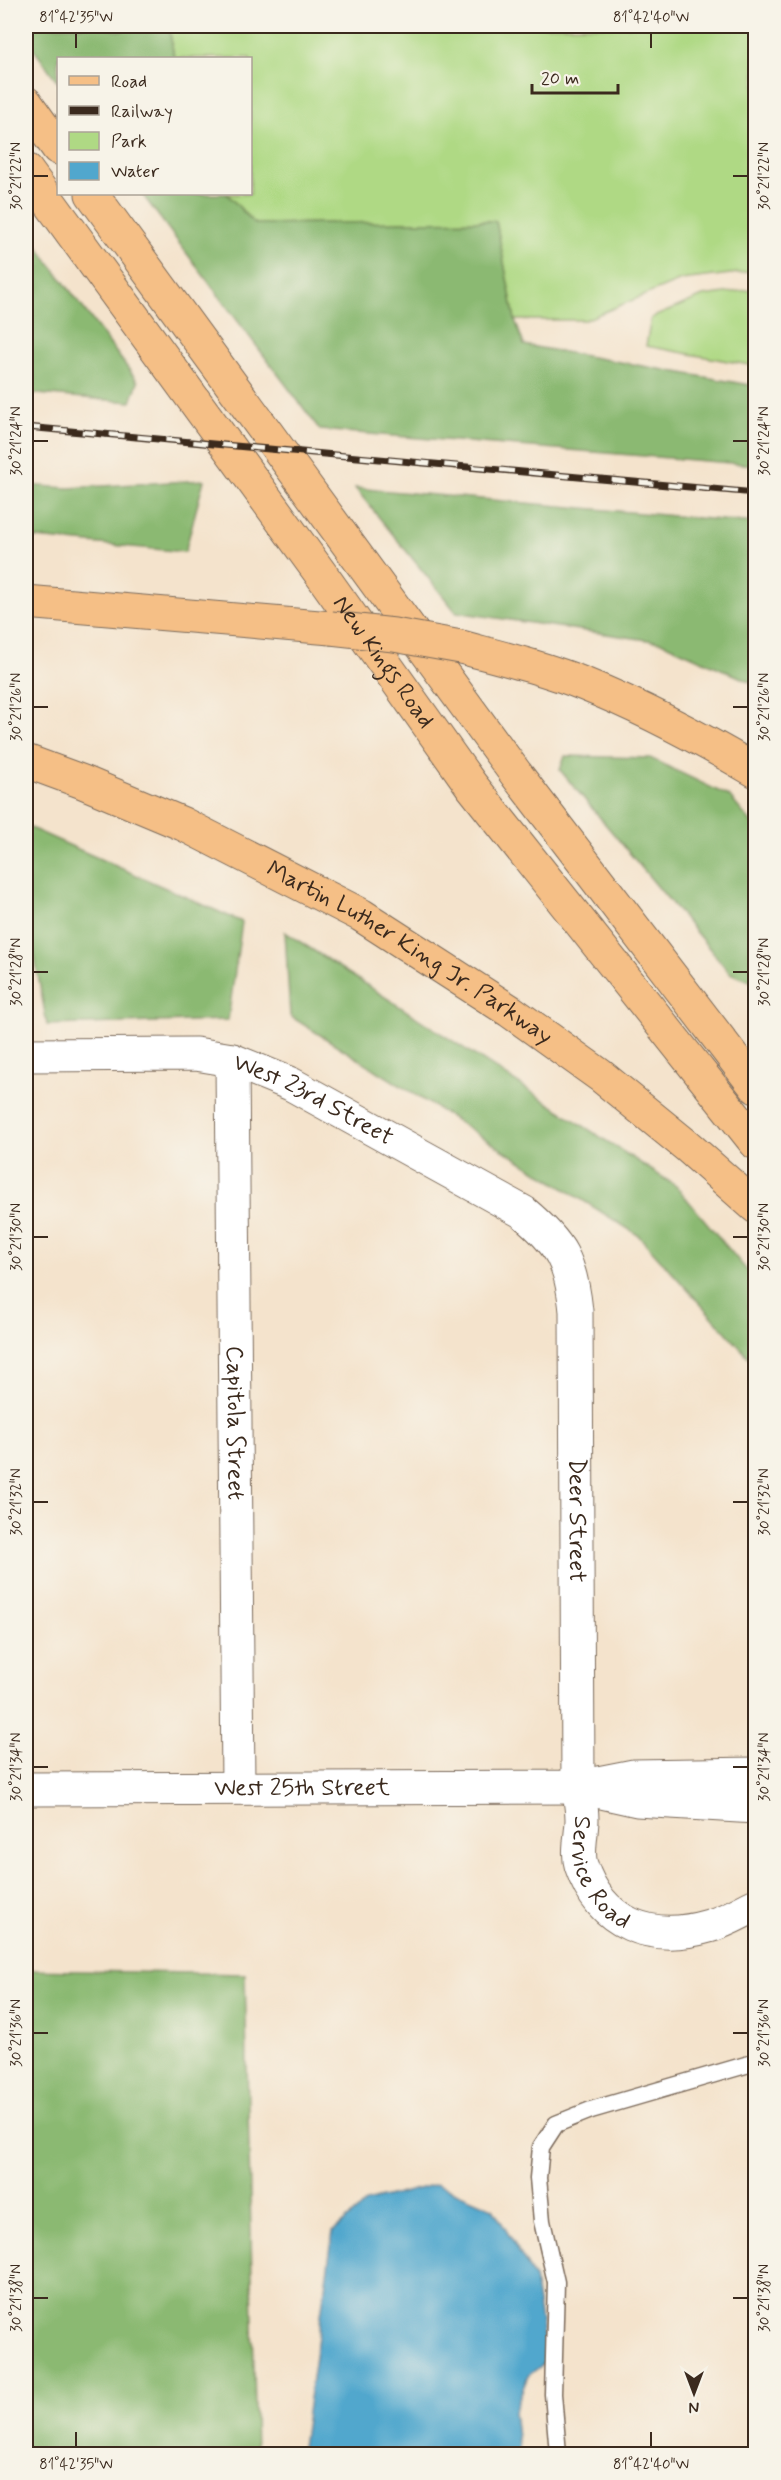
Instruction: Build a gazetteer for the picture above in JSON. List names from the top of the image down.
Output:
{
  "streets": {
    "main road": ["New Kings Road", "Martin Luther King Jr. Parkway"],
    "street": [
      "West 23rd Street",
      "Capitola Street",
      "Deer Street",
      "West 25th Street",
      "Service Road"
    ]
  },
  "crossings": [
    ["West 23rd Street", "Capitola Street"],
    ["West 23rd Street", "Deer Street"],
    ["Capitola Street", "West 25th Street"],
    ["Deer Street", "West 25th Street"],
    ["Deer Street", "Service Road"],
    ["West 25th Street", "Service Road"]
  ],
  "legend": [
    "Road",
    "Railway",
    "Park",
    "Water"
  ],
  "scale_bar": "20 m",
  "north": "bottom",
  "coordinates": [
    "81°42'35\"W",
    "81°42'40\"W",
    "30°21'22\"N",
    "30°21'24\"N",
    "30°21'26\"N",
    "30°21'28\"N",
    "30°21'30\"N",
    "30°21'32\"N",
    "30°21'34\"N",
    "30°21'36\"N",
    "30°21'38\"N"
  ]
}
